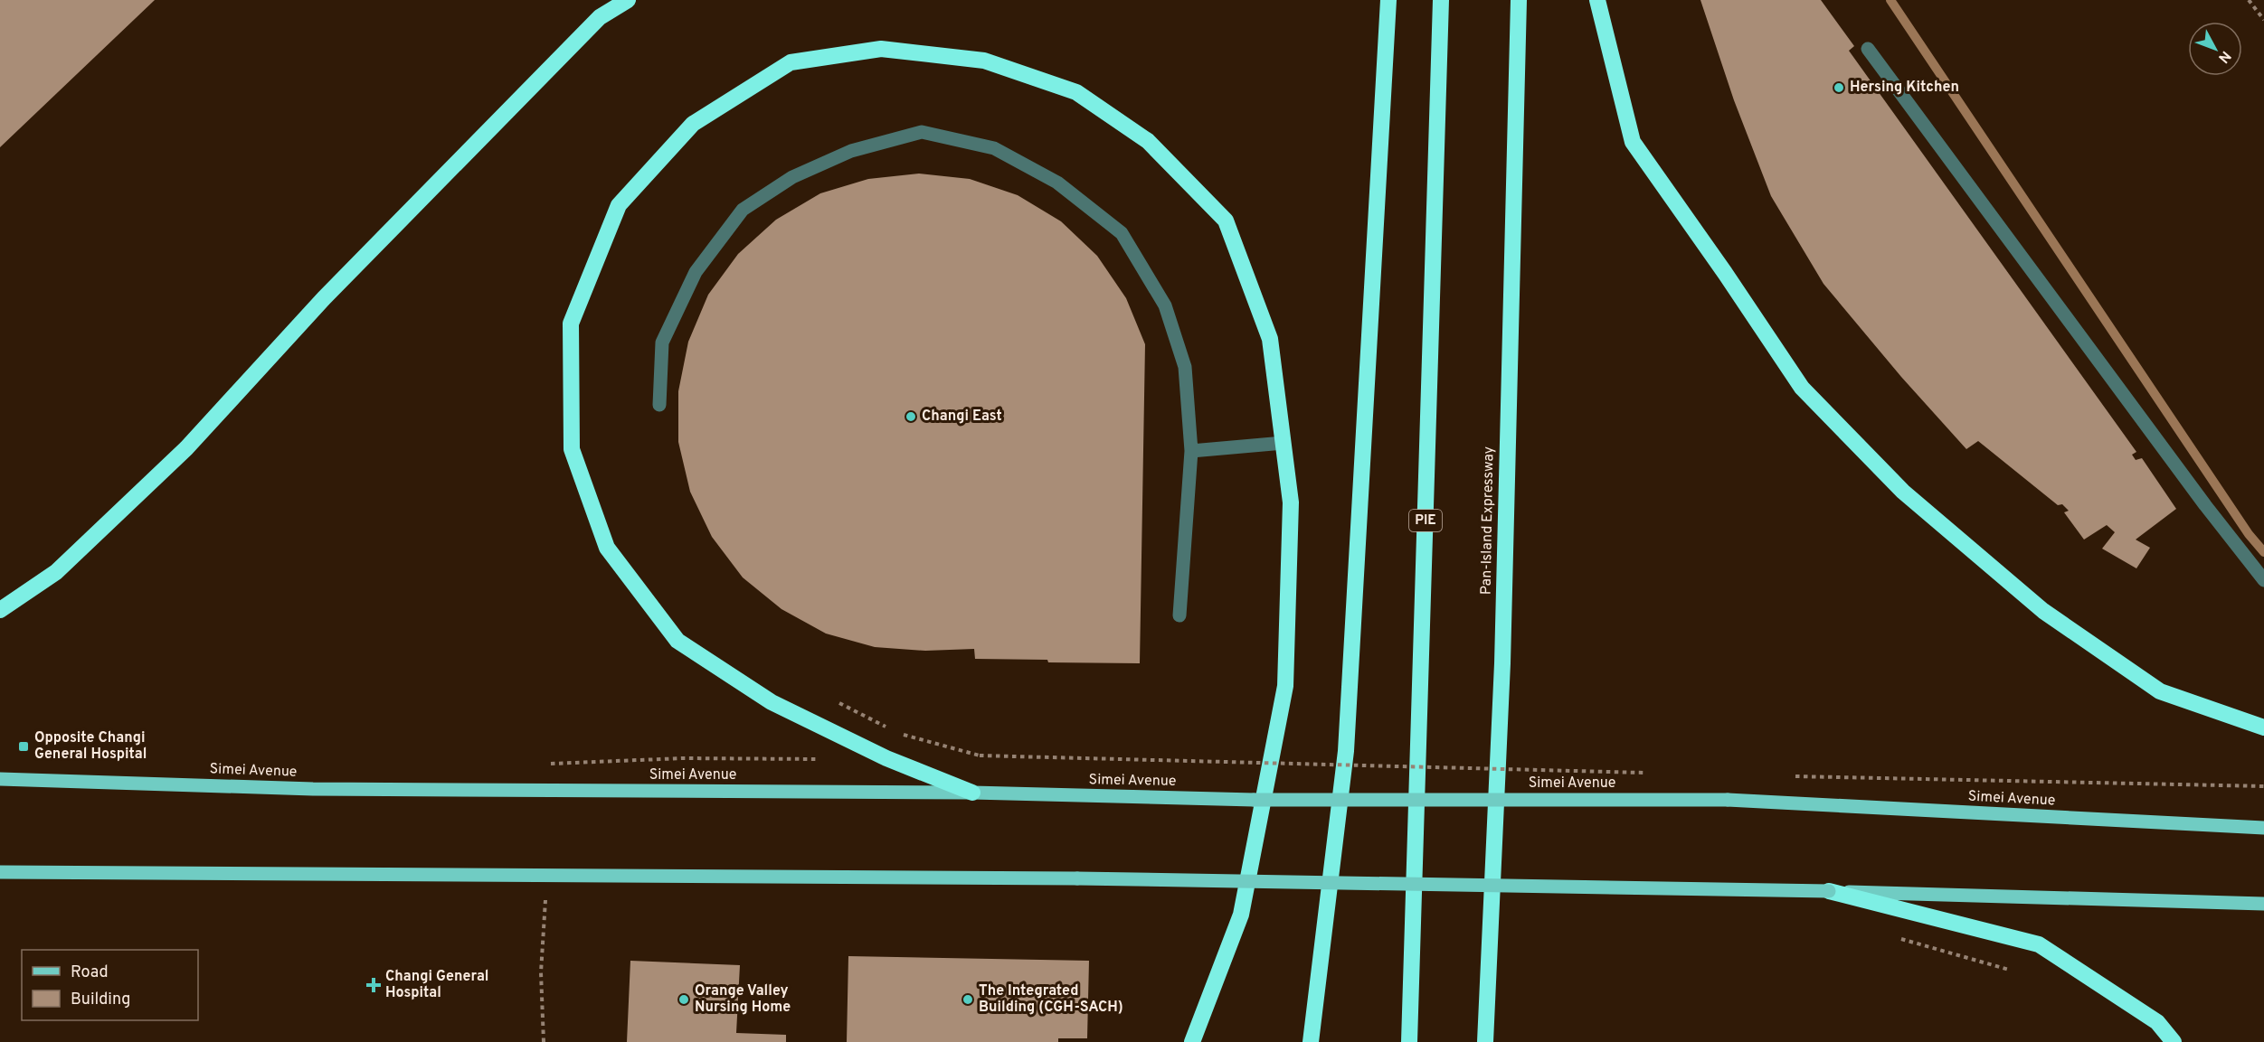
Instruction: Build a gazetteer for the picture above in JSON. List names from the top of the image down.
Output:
{
  "streets": {
    "highway": ["PIE", "Pan-Island Expressway"],
    "main road": ["Simei Avenue"]
  },
  "places": {
    "other": [
      "Hersing Kitchen",
      "Changi East",
      "Orange Valley Nursing Home",
      "The Integrated Building (CGH-SACH)"
    ],
    "transit": ["Opposite Changi General Hospital"],
    "health": ["Changi General Hospital"]
  },
  "legend": ["Road", "Building"],
  "north": "bottom right"
}
